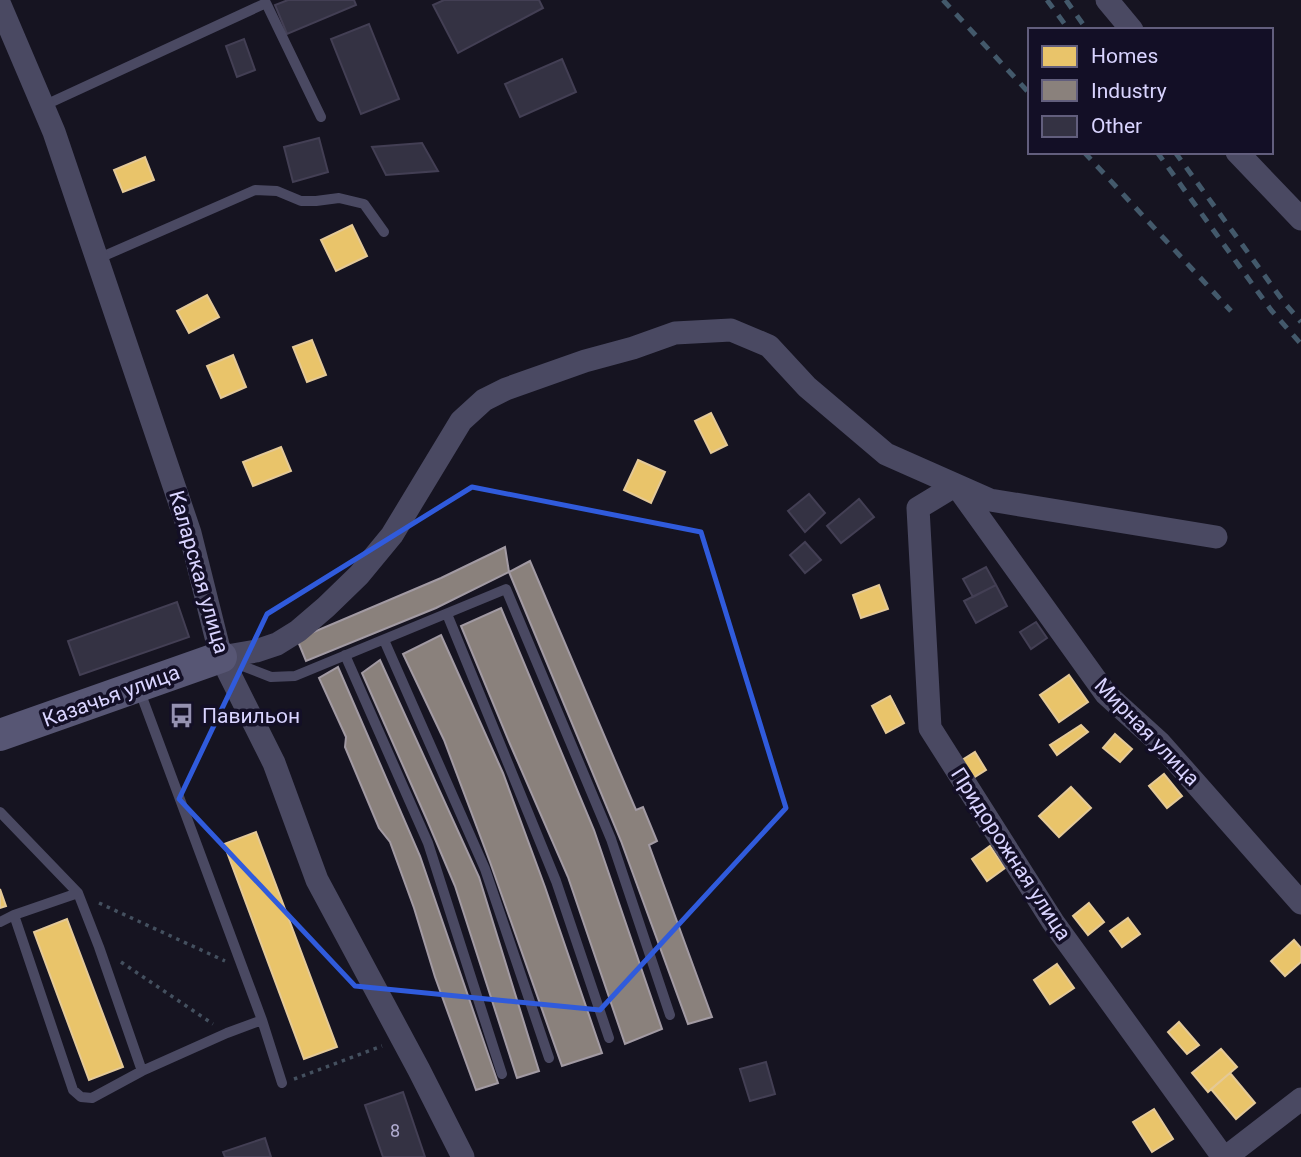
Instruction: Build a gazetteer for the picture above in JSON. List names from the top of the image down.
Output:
{
  "streets": {
    "street": [
      "Каларская улица",
      "Казачья улица",
      "Мирная улица",
      "Придорожная улица"
    ]
  },
  "crossings": [
    ["Каларская улица", "Казачья улица"],
    ["Мирная улица", "Придорожная улица"]
  ],
  "places": {
    "bus stop": ["Павильон"]
  },
  "house_numbers": ["8"],
  "legend": ["Homes", "Industry", "Other"]
}
